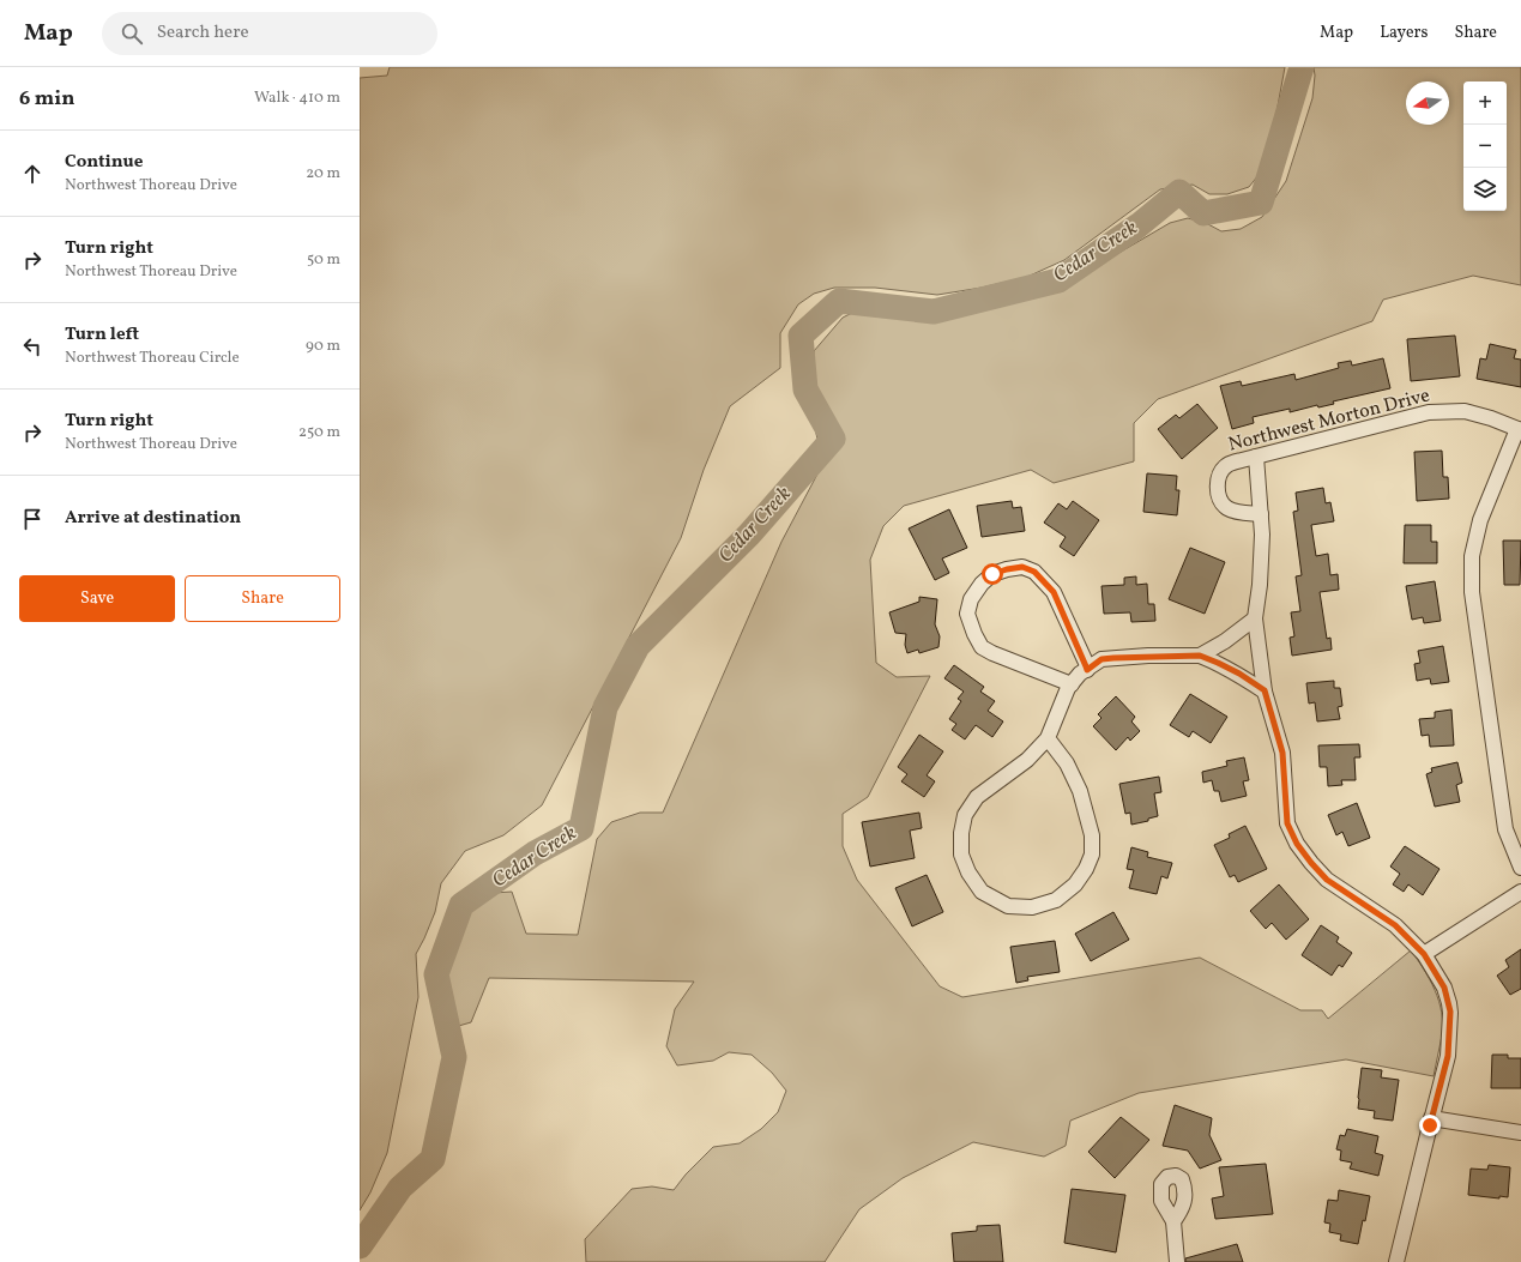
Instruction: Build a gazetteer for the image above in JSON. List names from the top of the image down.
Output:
{
  "streets": {
    "street": ["Northwest Morton Drive"]
  },
  "water": ["Cedar Creek"],
  "north": "left",
  "page": {
    "header": "Map",
    "search": "Search here",
    "nav": ["Map", "Layers", "Share"],
    "heading": ["6 min", "Walk · 410 m"],
    "map_buttons": ["+", "−"],
    "list": [
      ["Continue", "Northwest Thoreau Drive", "20 m"],
      ["Turn right", "Northwest Thoreau Drive", "50 m"],
      ["Turn left", "Northwest Thoreau Circle", "90 m"],
      ["Turn right", "Northwest Thoreau Drive", "250 m"],
      "Arrive at destination"
    ],
    "buttons": ["Save", "Share"]
  }
}
